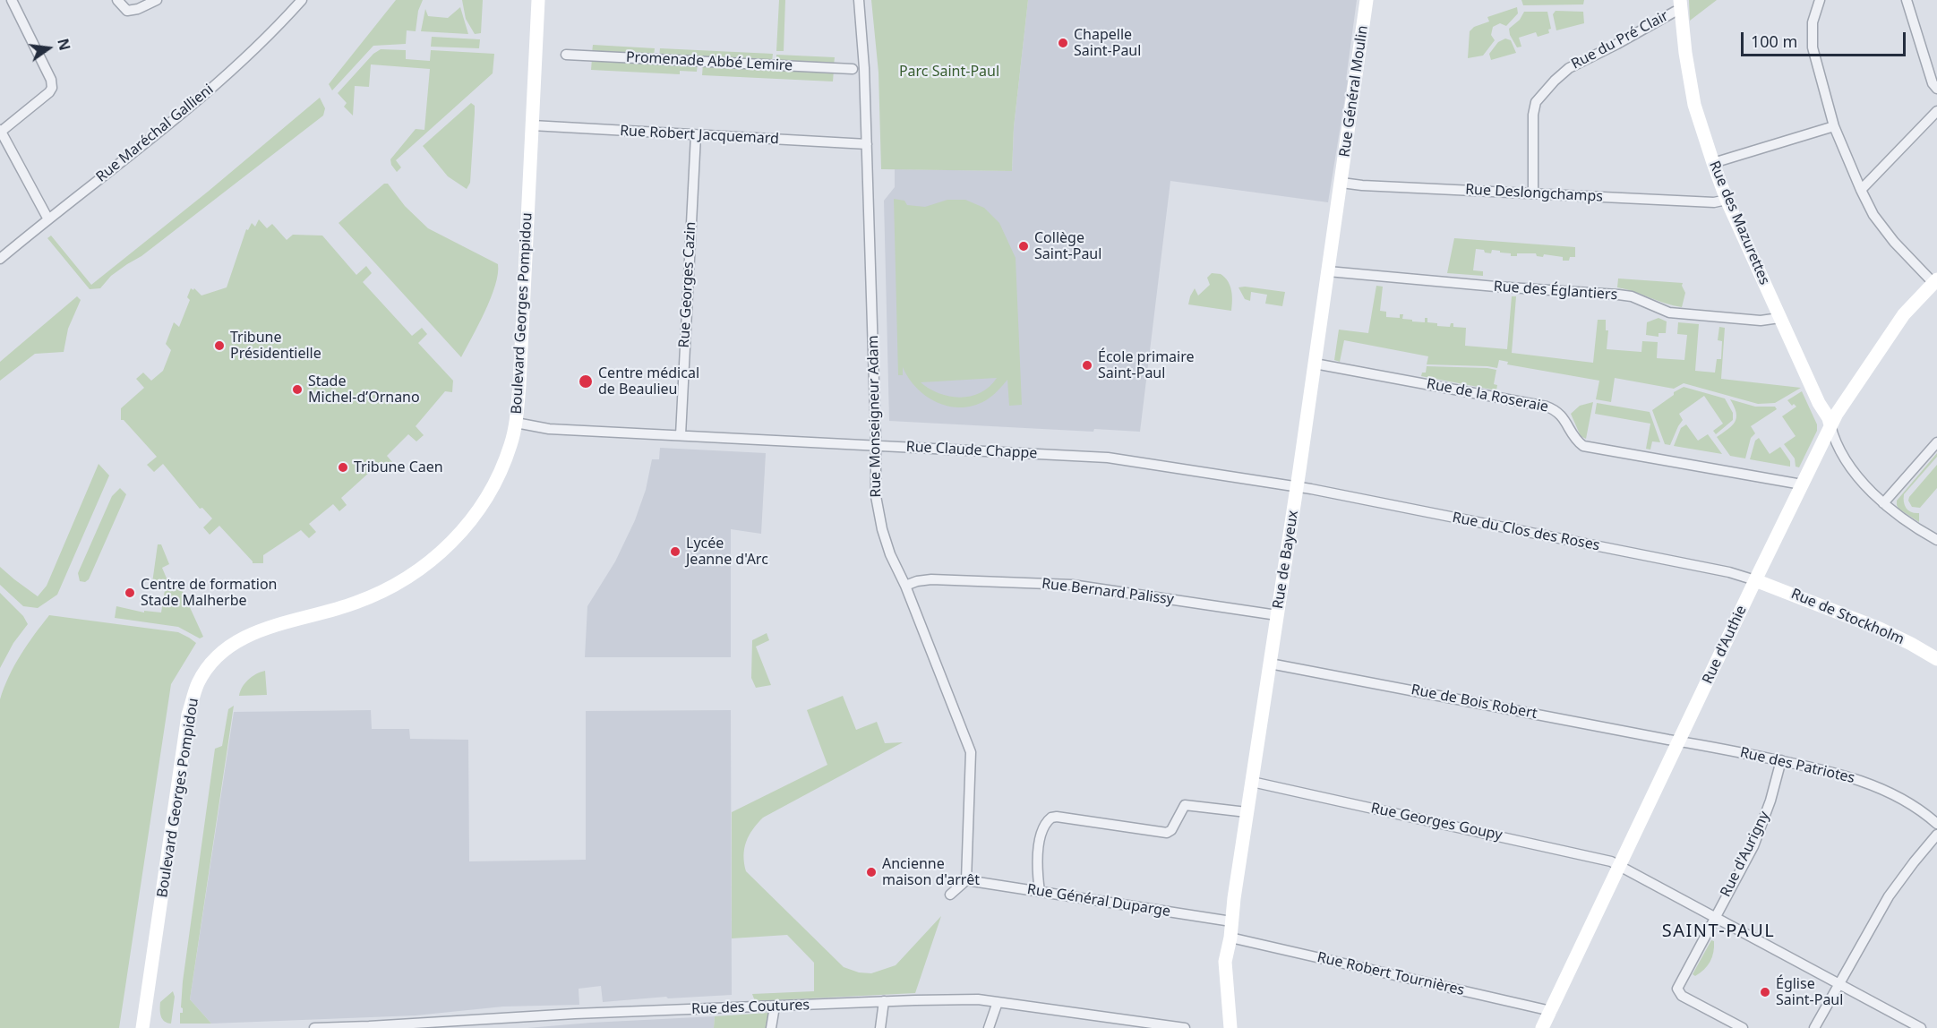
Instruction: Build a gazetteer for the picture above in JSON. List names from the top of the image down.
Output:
{
  "streets": {
    "street": [
      "Rue du Pré Clair",
      "Promenade Abbé Lemire",
      "Rue Général Moulin",
      "Rue Maréchal Gallieni",
      "Rue Robert Jacquemard",
      "Rue Deslongchamps",
      "Rue des Mazurettes",
      "Rue Georges Cazin",
      "Rue des Églantiers",
      "Boulevard Georges Pompidou",
      "Rue de la Roseraie",
      "Rue Monseigneur Adam",
      "Rue Claude Chappe",
      "Rue du Clos des Roses",
      "Rue de Bayeux",
      "Rue Bernard Palissy",
      "Rue de Stockholm",
      "Rue d'Authie",
      "Rue de Bois Robert",
      "Rue des Patriotes",
      "Rue Georges Goupy",
      "Rue d'Aurigny",
      "Rue Général Duparge",
      "Rue Robert Tournières",
      "Rue des Coutures"
    ]
  },
  "crossings": [
    ["Rue du Pré Clair", "Rue Deslongchamps"],
    ["Rue du Pré Clair", "Rue des Mazurettes"],
    ["Rue Général Moulin", "Rue Deslongchamps"],
    ["Rue Général Moulin", "Rue de Bayeux"],
    ["Rue Robert Jacquemard", "Rue Georges Cazin"],
    ["Rue Robert Jacquemard", "Boulevard Georges Pompidou"],
    ["Rue Robert Jacquemard", "Rue Monseigneur Adam"],
    ["Rue Deslongchamps", "Rue des Mazurettes"],
    ["Rue Deslongchamps", "Rue de Bayeux"],
    ["Rue des Mazurettes", "Rue des Églantiers"],
    ["Rue des Mazurettes", "Rue d'Authie"],
    ["Rue Georges Cazin", "Rue Claude Chappe"],
    ["Rue des Églantiers", "Rue de Bayeux"],
    ["Boulevard Georges Pompidou", "Rue Claude Chappe"],
    ["Rue de la Roseraie", "Rue de Bayeux"],
    ["Rue de la Roseraie", "Rue d'Authie"],
    ["Rue Monseigneur Adam", "Rue Claude Chappe"],
    ["Rue Monseigneur Adam", "Rue Bernard Palissy"],
    ["Rue Monseigneur Adam", "Rue Général Duparge"],
    ["Rue Claude Chappe", "Rue du Clos des Roses"],
    ["Rue Claude Chappe", "Rue de Bayeux"],
    ["Rue du Clos des Roses", "Rue de Bayeux"],
    ["Rue du Clos des Roses", "Rue de Stockholm"],
    ["Rue du Clos des Roses", "Rue d'Authie"],
    ["Rue de Bayeux", "Rue Bernard Palissy"],
    ["Rue de Bayeux", "Rue de Bois Robert"],
    ["Rue de Bayeux", "Rue Georges Goupy"],
    ["Rue de Bayeux", "Rue Général Duparge"],
    ["Rue de Bayeux", "Rue Robert Tournières"],
    ["Rue de Stockholm", "Rue d'Authie"],
    ["Rue d'Authie", "Rue de Bois Robert"],
    ["Rue d'Authie", "Rue des Patriotes"],
    ["Rue d'Authie", "Rue Georges Goupy"],
    ["Rue d'Authie", "Rue Robert Tournières"],
    ["Rue de Bois Robert", "Rue des Patriotes"],
    ["Rue des Patriotes", "Rue d'Aurigny"],
    ["Rue Georges Goupy", "Rue d'Aurigny"]
  ],
  "districts": ["SAINT-PAUL"],
  "parks": ["Parc Saint-Paul"],
  "places": [
    "Chapelle Saint-Paul",
    "Collège Saint-Paul",
    "Tribune Présidentielle",
    "École primaire Saint-Paul",
    "Centre médical de Beaulieu",
    "Stade Michel-d’Ornano",
    "Tribune Caen",
    "Lycée Jeanne d'Arc",
    "Centre de formation Stade Malherbe",
    "Ancienne maison d'arrêt",
    "Église Saint-Paul"
  ],
  "scale_bar": "100 m",
  "north": "right"
}
